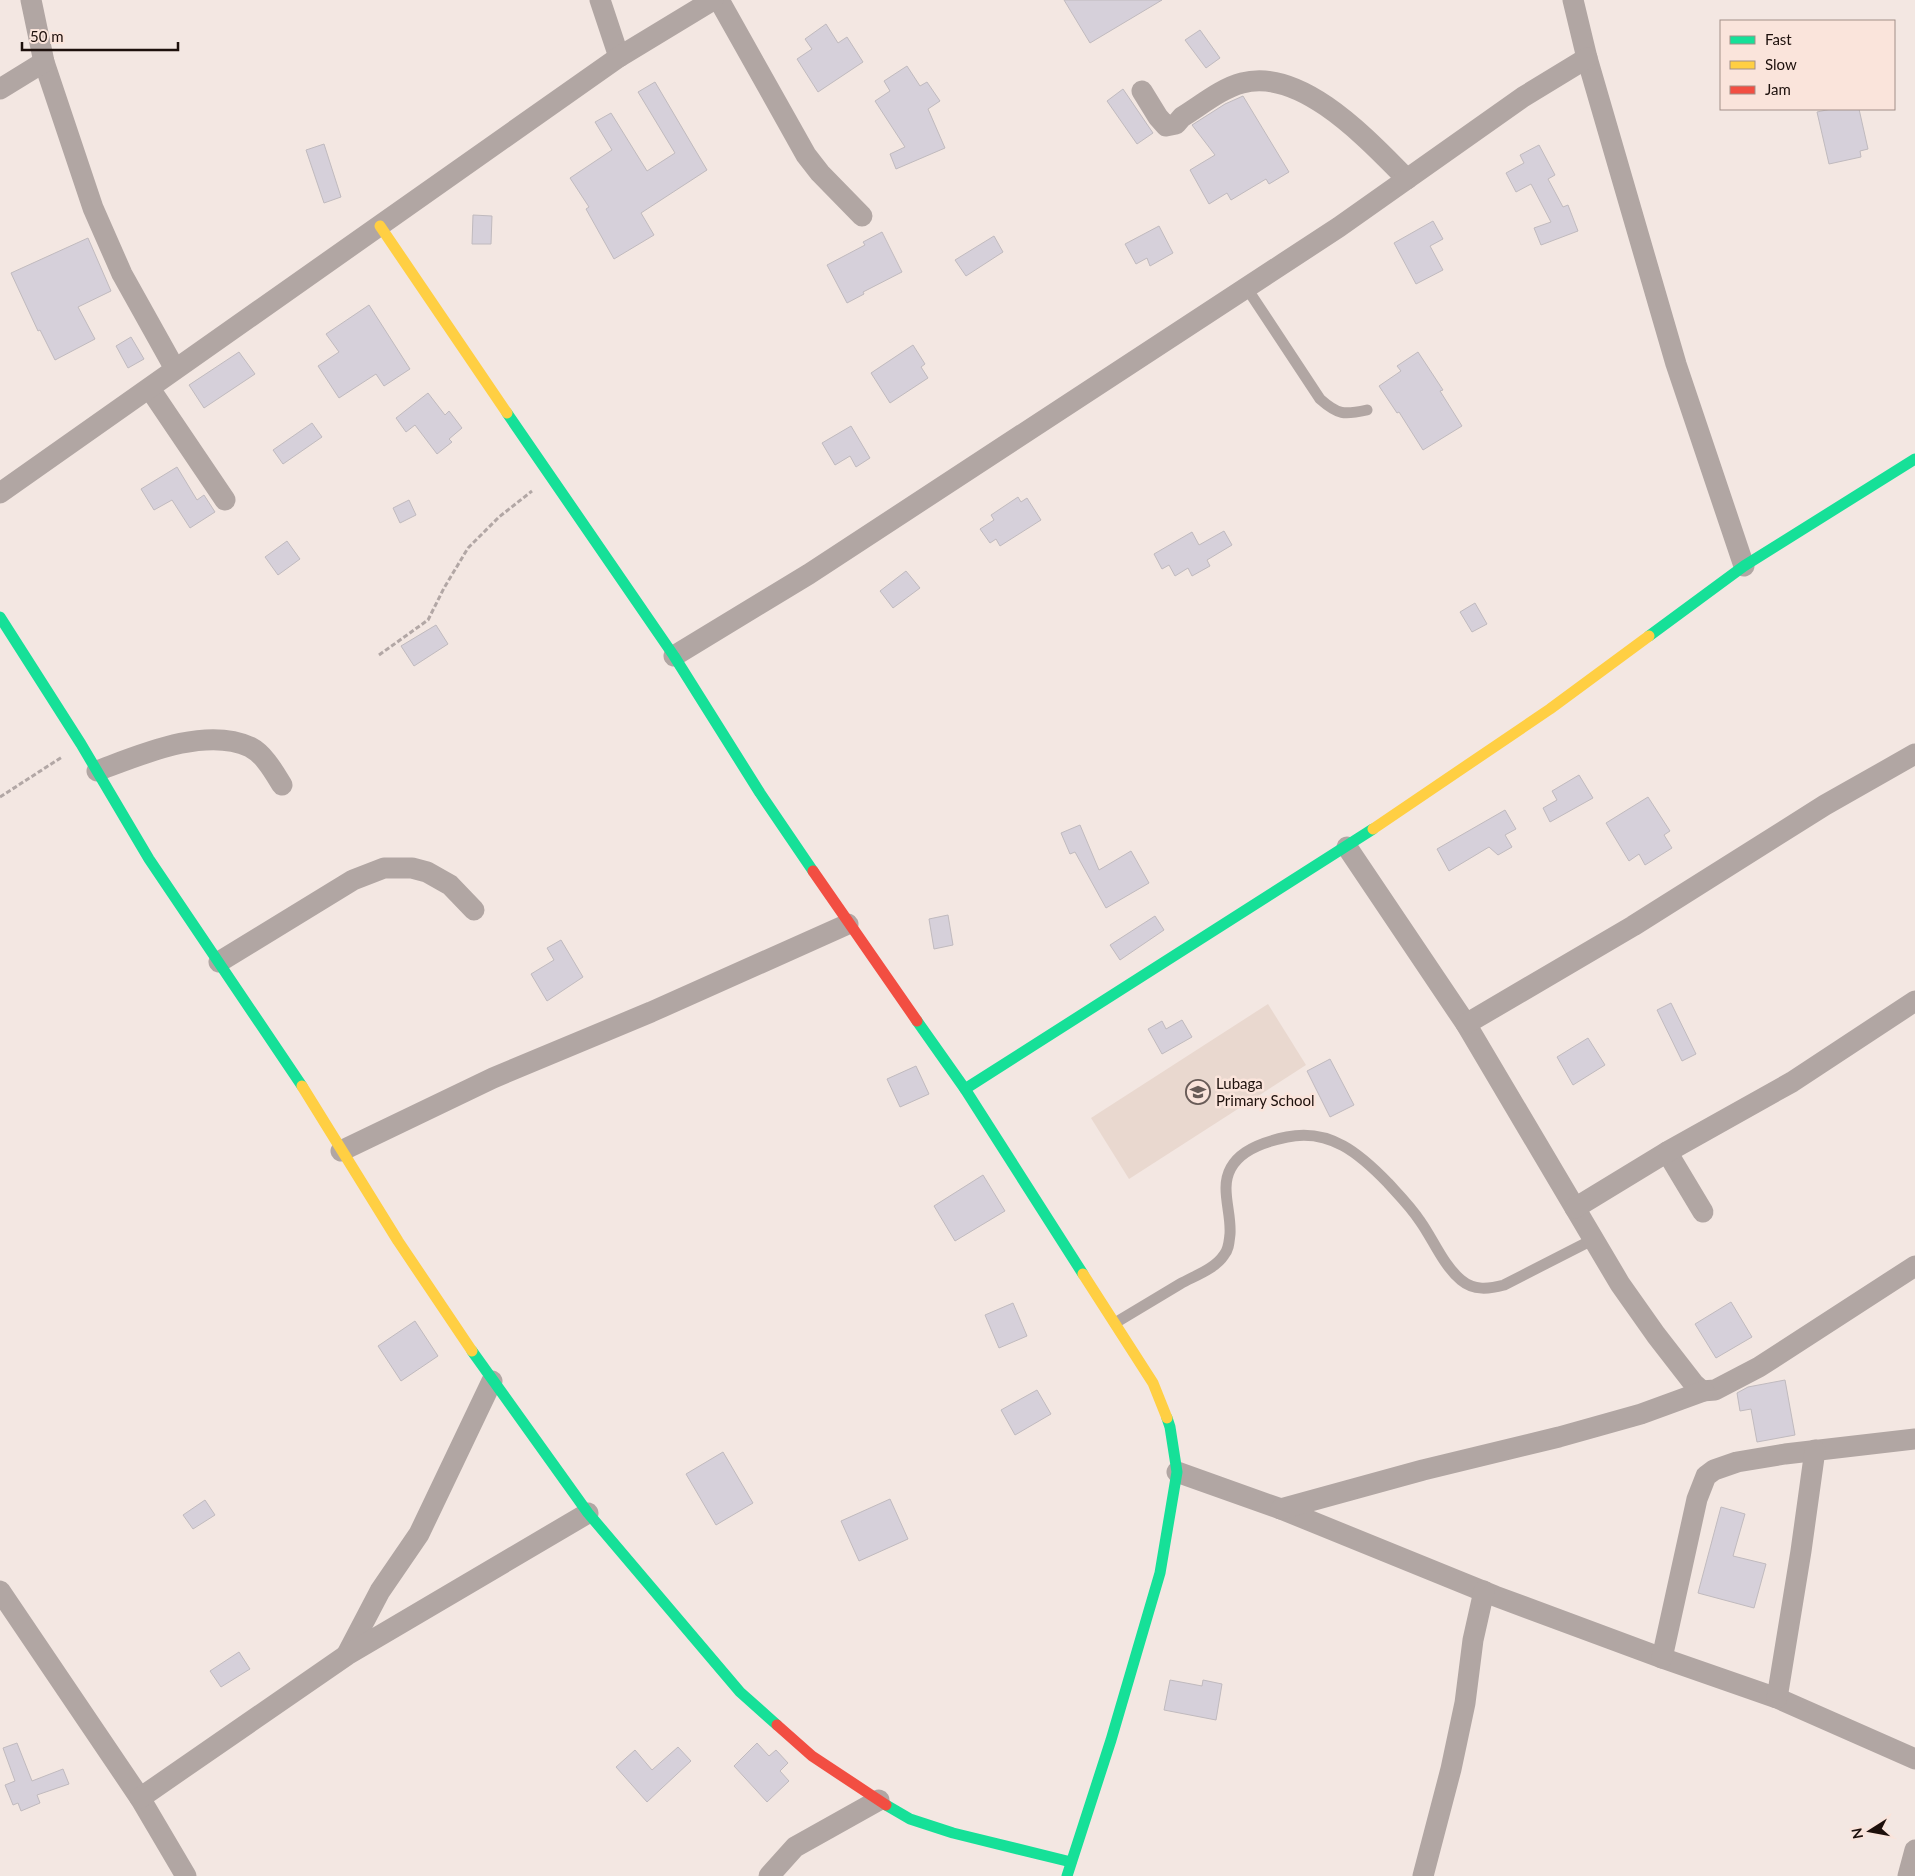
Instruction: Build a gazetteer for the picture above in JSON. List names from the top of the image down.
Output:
{
  "places": {
    "school or university": ["Lubaga Primary School"]
  },
  "legend": ["Fast", "Slow", "Jam"],
  "scale_bar": "50 m",
  "north": "left"
}
